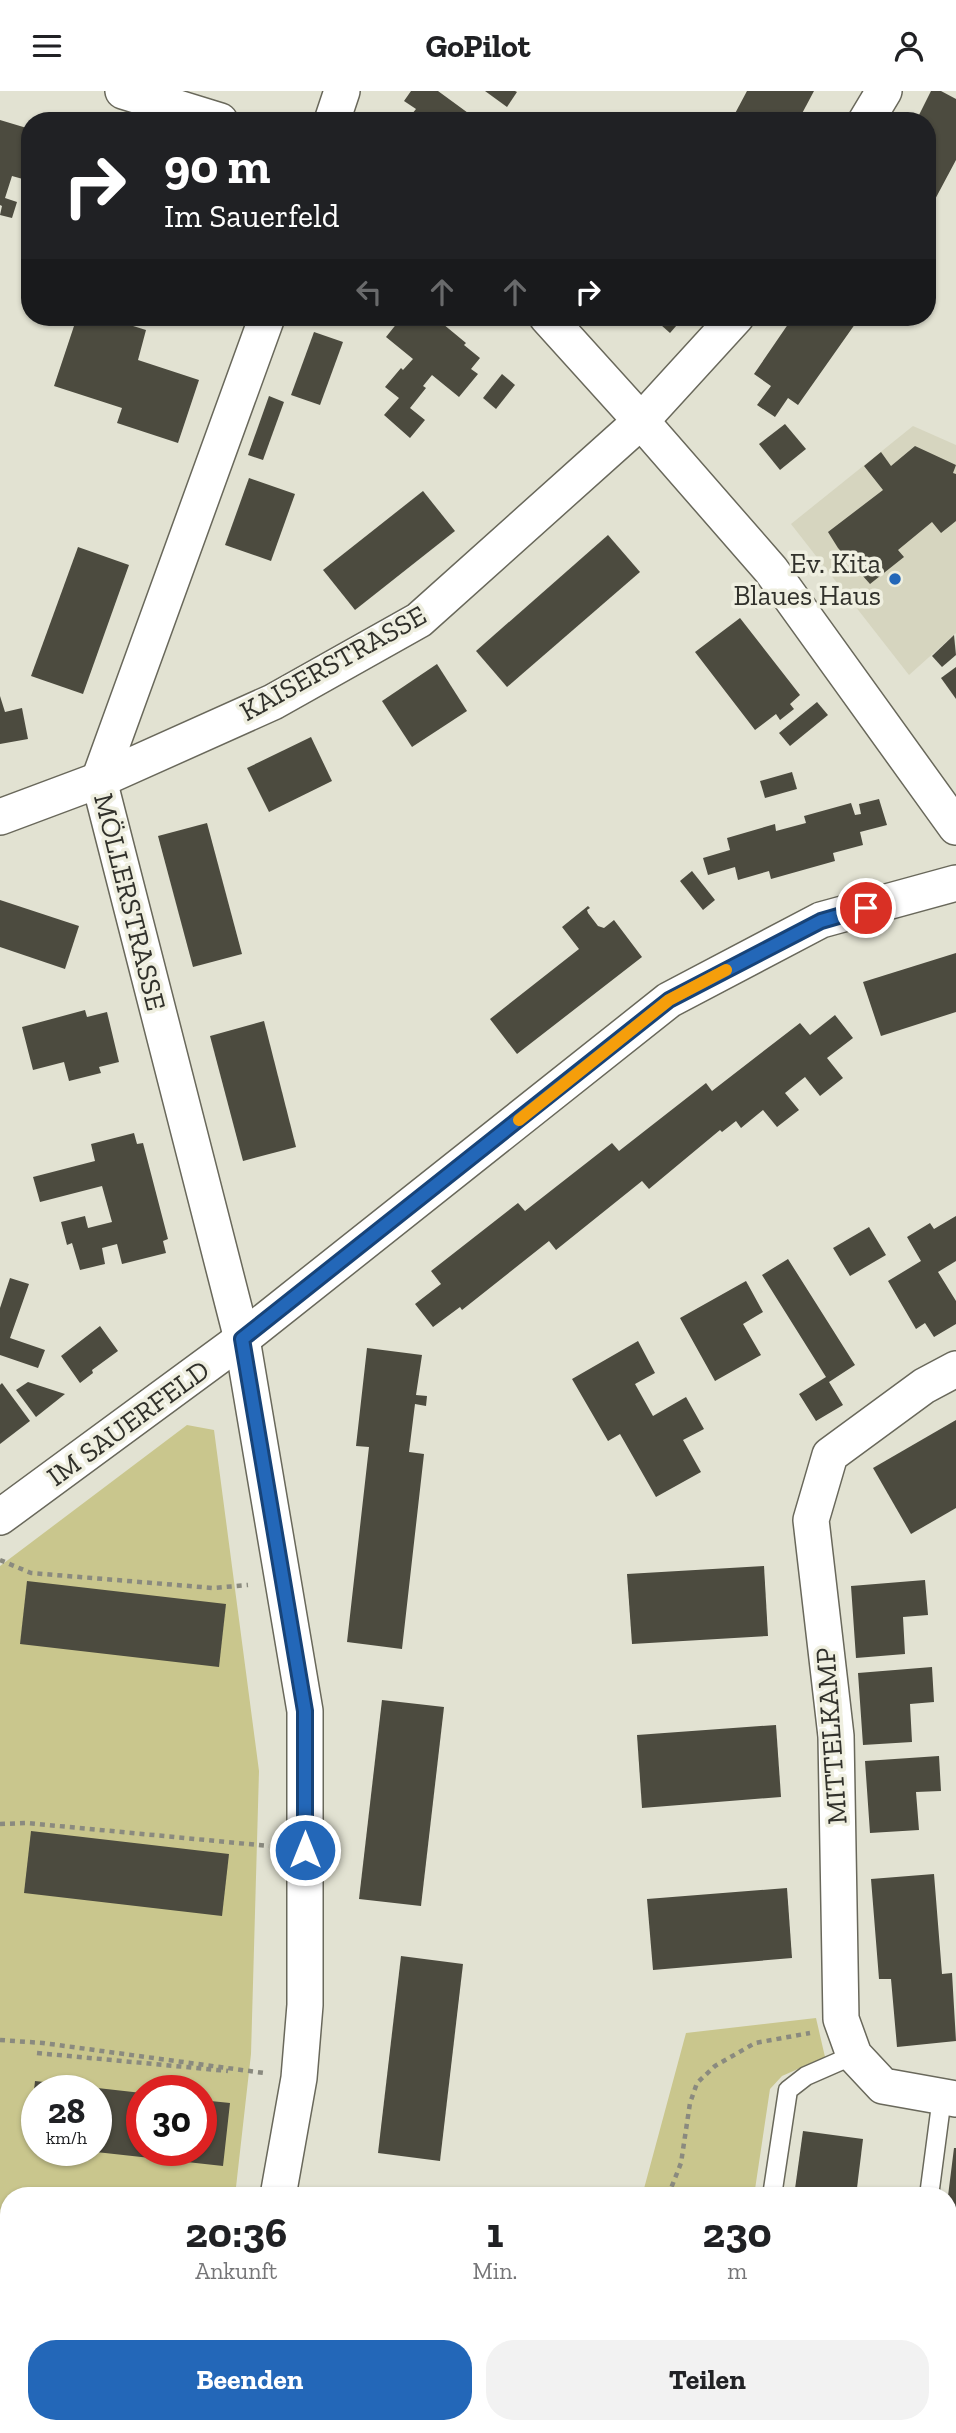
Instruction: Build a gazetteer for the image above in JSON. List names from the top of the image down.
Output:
{
  "streets": {
    "street": [
      "KAISERSTRASSE",
      "MÖLLERSTRASSE",
      "IM SAUERFELD",
      "MITTELKAMP"
    ]
  },
  "crossings": [
    ["KAISERSTRASSE", "MÖLLERSTRASSE"],
    ["MÖLLERSTRASSE", "IM SAUERFELD"]
  ],
  "places": ["Ev. Kita Blaues Haus"],
  "page": {
    "header": "GoPilot",
    "turn": ["90 m", "Im Sauerfeld"],
    "speed": "28 km/h",
    "limit": "30",
    "eta": [
      "20:36",
      "Ankunft",
      "1",
      "Min.",
      "230",
      "m"
    ],
    "buttons": ["Beenden", "Teilen"]
  }
}
